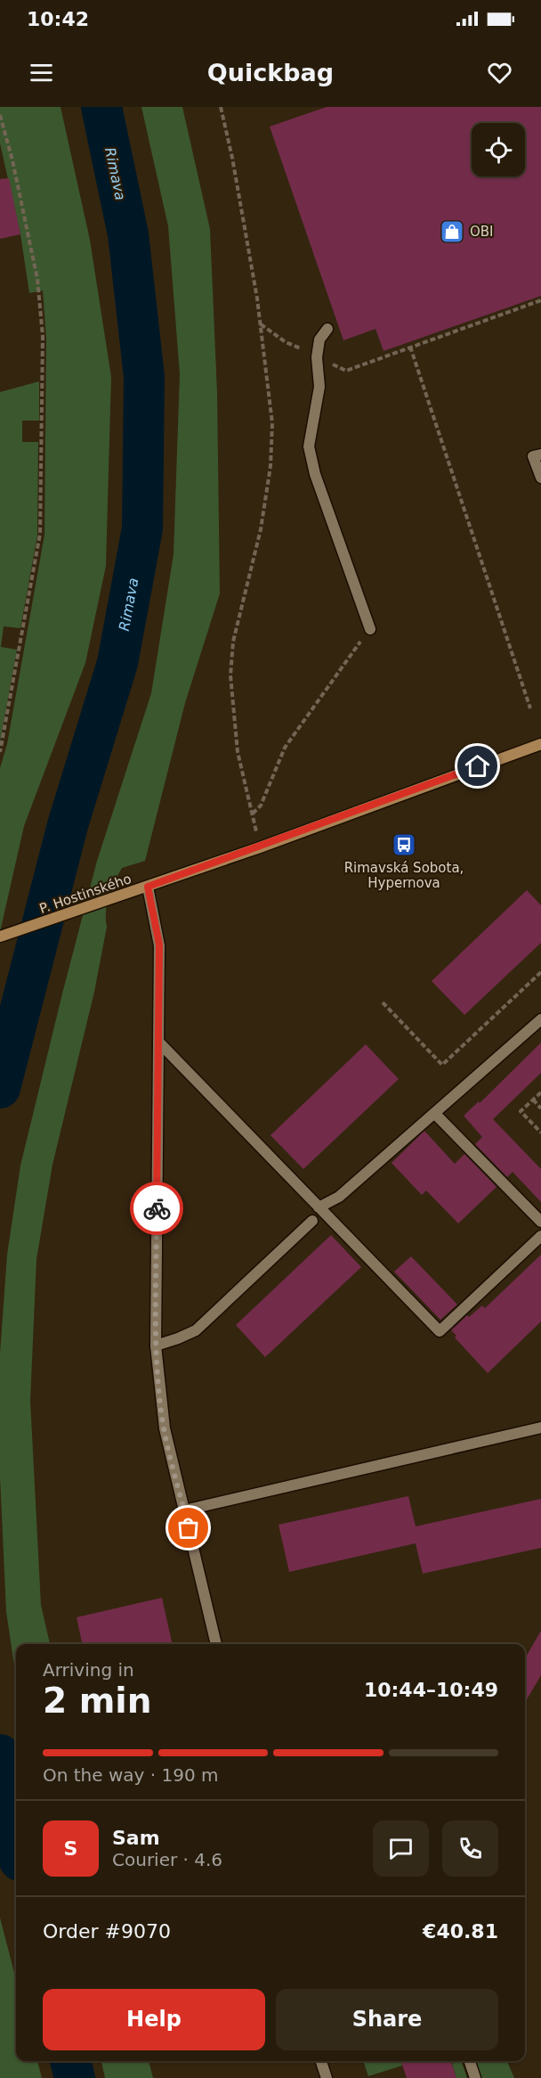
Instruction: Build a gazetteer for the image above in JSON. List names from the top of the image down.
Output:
{
  "streets": {
    "street": ["P. Hostinského"]
  },
  "water": ["Rimava"],
  "places": {
    "shop": ["OBI"],
    "bus stop": ["Rimavská Sobota, Hypernova"]
  },
  "page": {
    "status": "10:42",
    "header": "Quickbag",
    "heading": ["2 min", "Arriving in", "10:44–10:49"],
    "panel": [
      "Sam",
      "Courier · 4.6",
      "Order #9070",
      "€40.81"
    ],
    "bar": "On the way · 190 m",
    "round": "S",
    "buttons": ["Help", "Share"]
  }
}
